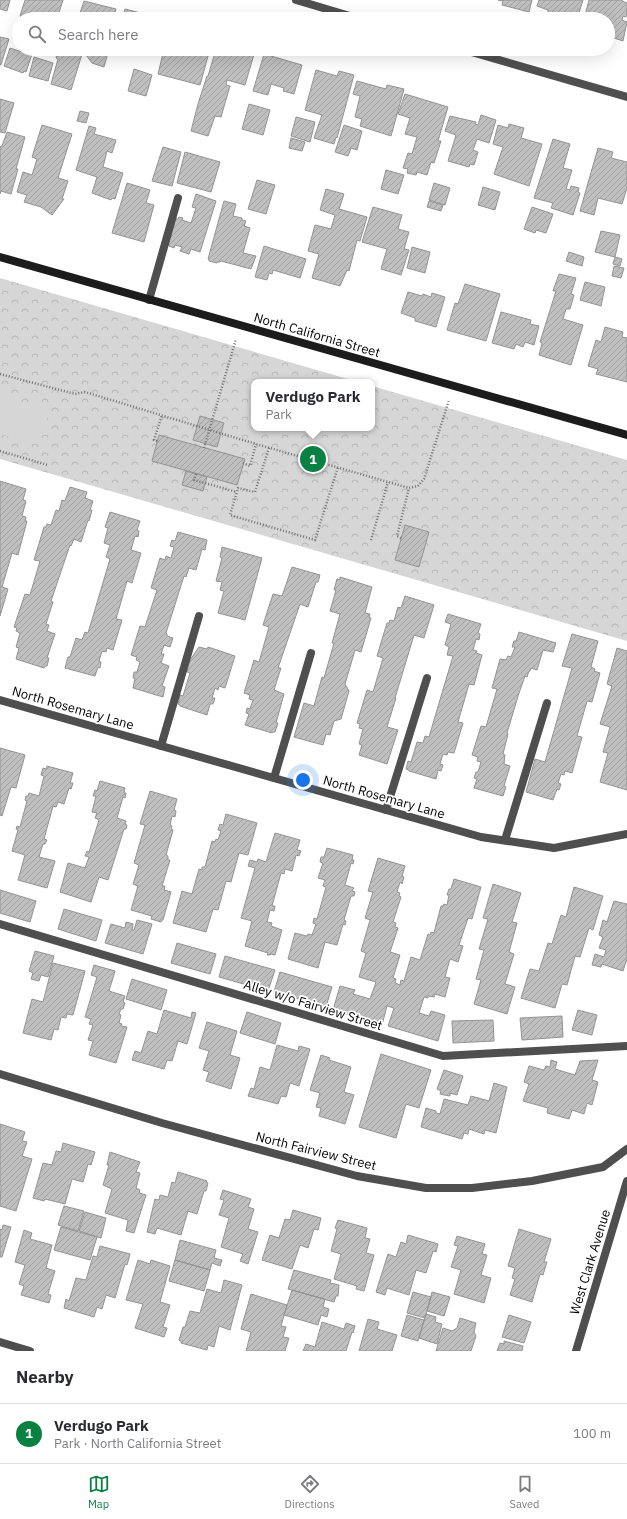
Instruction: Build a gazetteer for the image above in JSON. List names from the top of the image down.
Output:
{
  "streets": {
    "street": [
      "North California Street",
      "North Rosemary Lane",
      "Alley w/o Fairview Street",
      "North Fairview Street",
      "West Clark Avenue"
    ]
  },
  "page": {
    "search": "Search here",
    "popup": ["Verdugo Park", "Park"],
    "pins": "1",
    "heading": "Nearby",
    "list": [
      {
        "mark": "1",
        "name": "Verdugo Park",
        "note": "Park · North California Street",
        "value": "100 m"
      }
    ],
    "nav": ["Map", "Directions", "Saved"]
  }
}
